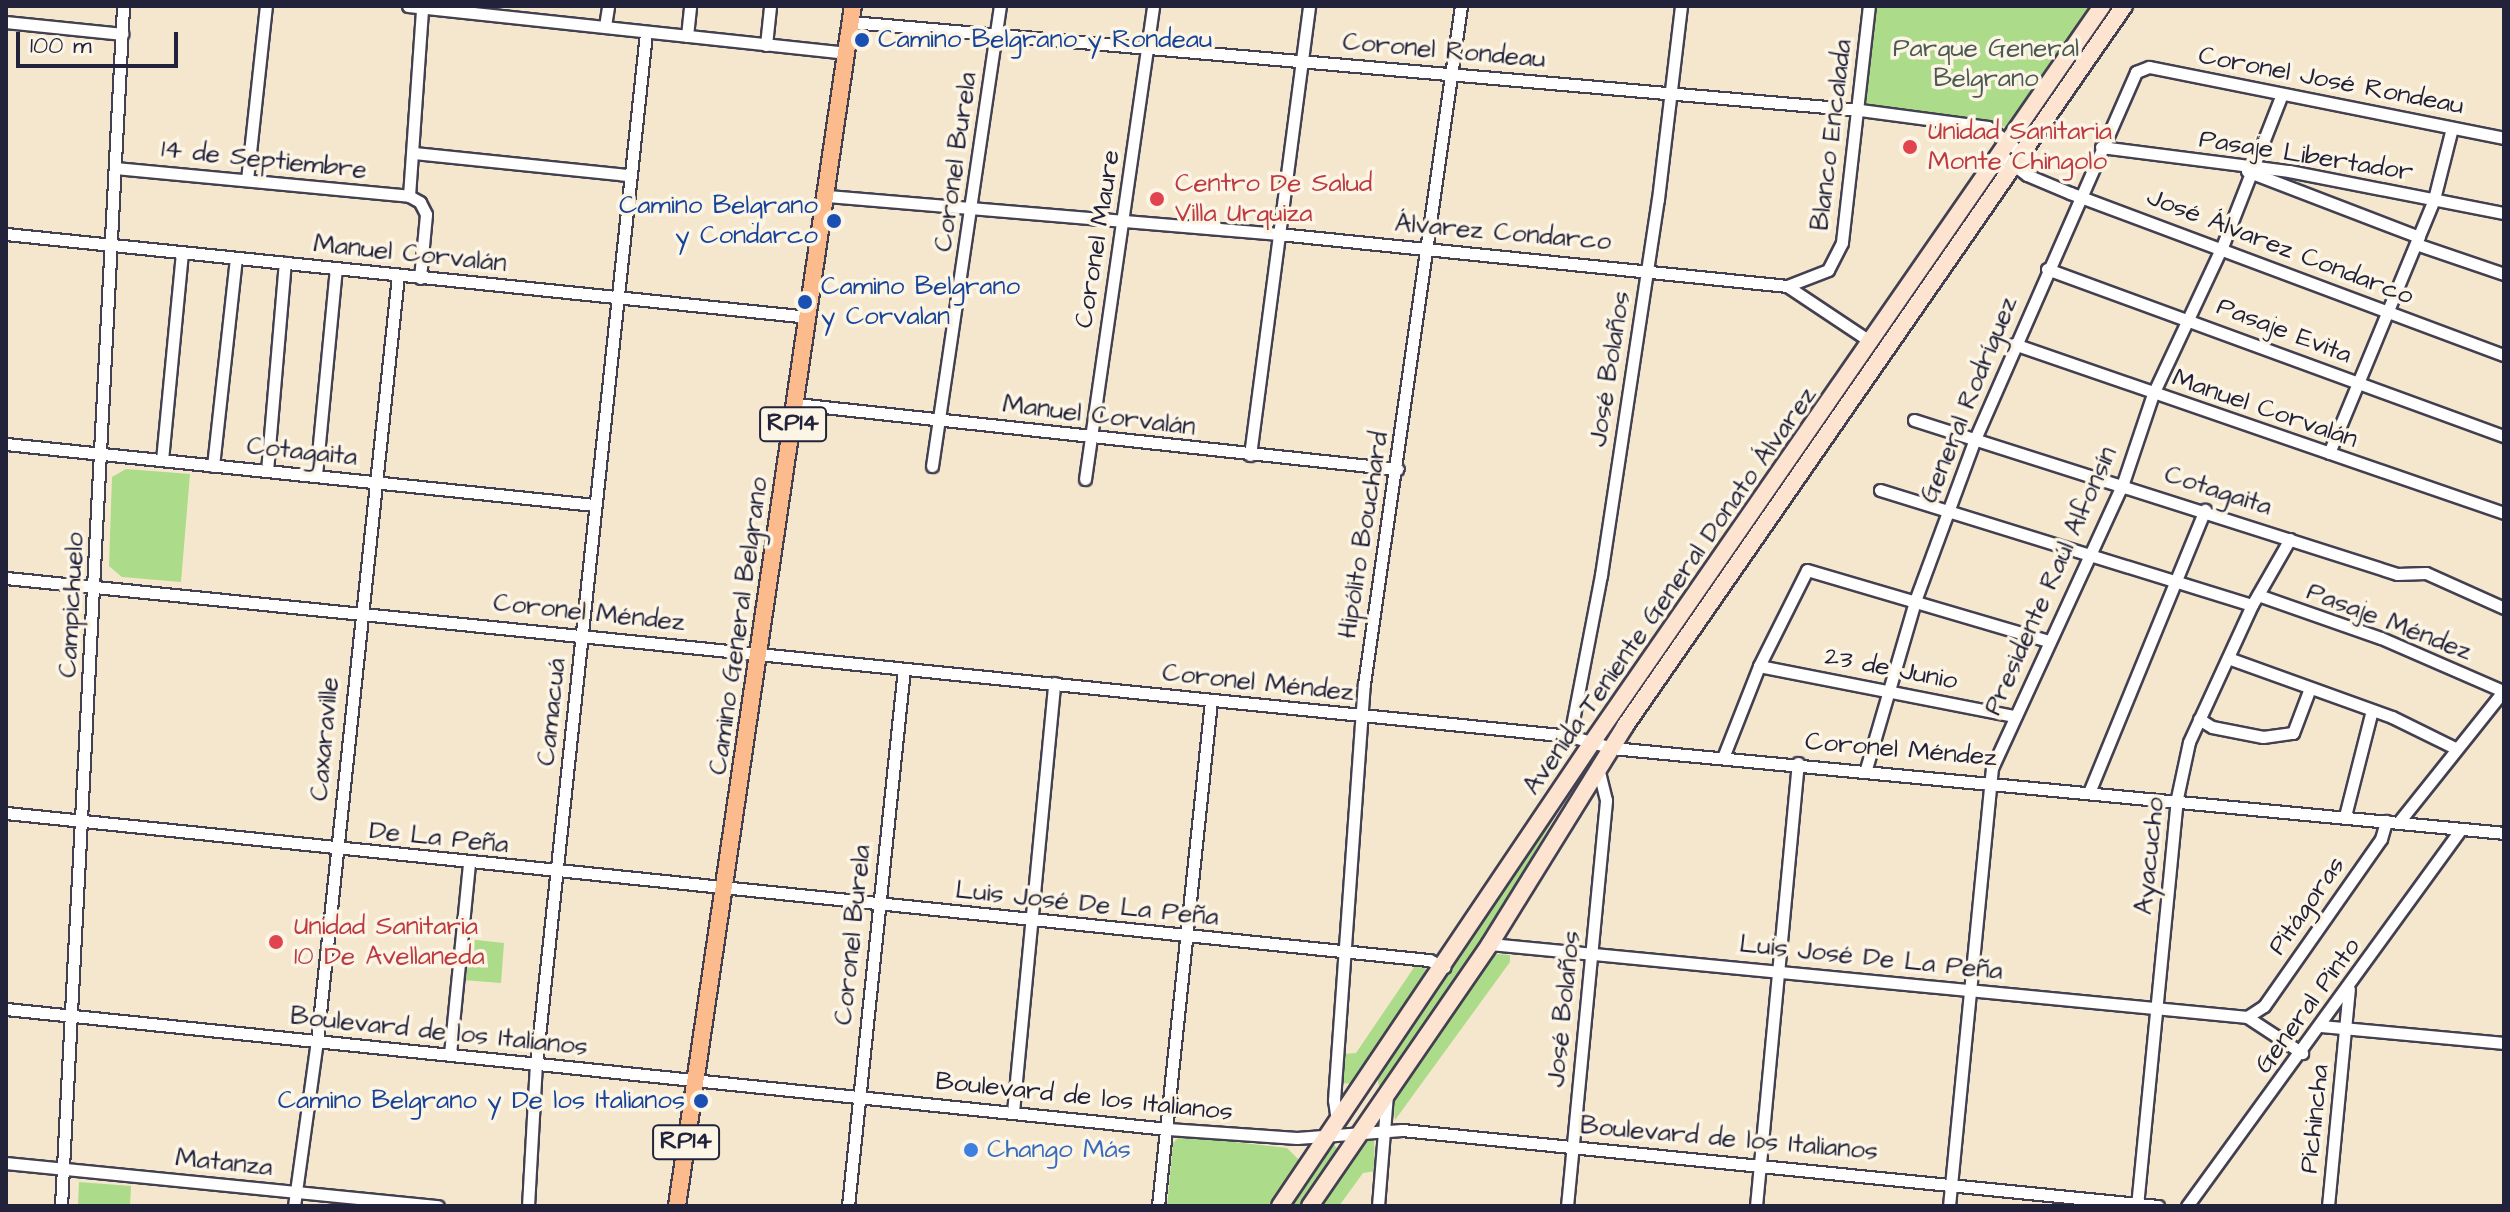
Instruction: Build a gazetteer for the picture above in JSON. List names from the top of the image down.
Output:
{
  "streets": {
    "main road": ["RP14", "Avenida Teniente General Donato Álvarez", "Camino General Belgrano"],
    "street": [
      "Coronel Rondeau",
      "Coronel José Rondeau",
      "Blanco Encalada",
      "Pasaje Libertador",
      "14 de Septiembre",
      "Coronel Burela",
      "Álvarez Condarco",
      "Coronel Maure",
      "José Álvarez Condarco",
      "Manuel Corvalán",
      "Pasaje Evita",
      "José Bolaños",
      "General Rodríguez",
      "Cotagaita",
      "Hipólito Bouchard",
      "Presidente Raúl Alfonsín",
      "Campichuelo",
      "Coronel Méndez",
      "Pasaje Méndez",
      "23 de Junio",
      "Camacuá",
      "Caxaraville",
      "De La Peña",
      "Ayacucho",
      "Luis José De La Peña",
      "Pitágoras",
      "General Pinto",
      "Boulevard de los Italianos",
      "Pichincha",
      "Matanza"
    ]
  },
  "crossings": [
    ["Coronel Rondeau", "Blanco Encalada"],
    ["Coronel Rondeau", "Coronel Burela"],
    ["Coronel Rondeau", "Coronel Maure"],
    ["Coronel Rondeau", "José Álvarez Condarco"],
    ["Coronel Rondeau", "José Bolaños"],
    ["Coronel Rondeau", "Hipólito Bouchard"],
    ["Coronel Rondeau", "Avenida Teniente General Donato Álvarez"],
    ["Coronel Rondeau", "Camino General Belgrano"],
    ["Coronel José Rondeau", "General Rodríguez"],
    ["Coronel José Rondeau", "Presidente Raúl Alfonsín"],
    ["Blanco Encalada", "Álvarez Condarco"],
    ["Pasaje Libertador", "General Rodríguez"],
    ["Pasaje Libertador", "Presidente Raúl Alfonsín"],
    ["14 de Septiembre", "Campichuelo"],
    ["Coronel Burela", "Álvarez Condarco"],
    ["Coronel Burela", "Manuel Corvalán"],
    ["Coronel Burela", "Coronel Méndez"],
    ["Coronel Burela", "Luis José De La Peña"],
    ["Coronel Burela", "Boulevard de los Italianos"],
    ["Álvarez Condarco", "Coronel Maure"],
    ["Álvarez Condarco", "José Bolaños"],
    ["Álvarez Condarco", "Hipólito Bouchard"],
    ["Álvarez Condarco", "Avenida Teniente General Donato Álvarez"],
    ["Álvarez Condarco", "Camino General Belgrano"],
    ["Coronel Maure", "Manuel Corvalán"],
    ["José Álvarez Condarco", "General Rodríguez"],
    ["José Álvarez Condarco", "Presidente Raúl Alfonsín"],
    ["José Álvarez Condarco", "Avenida Teniente General Donato Álvarez"],
    ["Manuel Corvalán", "General Rodríguez"],
    ["Manuel Corvalán", "Hipólito Bouchard"],
    ["Manuel Corvalán", "Presidente Raúl Alfonsín"],
    ["Manuel Corvalán", "Campichuelo"],
    ["Manuel Corvalán", "Camino General Belgrano"],
    ["Manuel Corvalán", "Camacuá"],
    ["Manuel Corvalán", "Caxaraville"],
    ["Pasaje Evita", "General Rodríguez"],
    ["Pasaje Evita", "Presidente Raúl Alfonsín"],
    ["José Bolaños", "Avenida Teniente General Donato Álvarez"],
    ["José Bolaños", "Coronel Méndez"],
    ["José Bolaños", "Luis José De La Peña"],
    ["José Bolaños", "Boulevard de los Italianos"],
    ["General Rodríguez", "Cotagaita"],
    ["General Rodríguez", "Coronel Méndez"],
    ["General Rodríguez", "Pasaje Méndez"],
    ["General Rodríguez", "23 de Junio"],
    ["Cotagaita", "Presidente Raúl Alfonsín"],
    ["Cotagaita", "Campichuelo"],
    ["Cotagaita", "Camacuá"],
    ["Cotagaita", "Caxaraville"],
    ["Cotagaita", "Ayacucho"],
    ["Hipólito Bouchard", "Avenida Teniente General Donato Álvarez"],
    ["Hipólito Bouchard", "Coronel Méndez"],
    ["Hipólito Bouchard", "Luis José De La Peña"],
    ["Presidente Raúl Alfonsín", "Coronel Méndez"],
    ["Presidente Raúl Alfonsín", "Pasaje Méndez"],
    ["Presidente Raúl Alfonsín", "23 de Junio"],
    ["Presidente Raúl Alfonsín", "Luis José De La Peña"],
    ["Presidente Raúl Alfonsín", "Boulevard de los Italianos"],
    ["Avenida Teniente General Donato Álvarez", "Coronel Méndez"],
    ["Avenida Teniente General Donato Álvarez", "Luis José De La Peña"],
    ["Avenida Teniente General Donato Álvarez", "Boulevard de los Italianos"],
    ["Campichuelo", "Coronel Méndez"],
    ["Campichuelo", "De La Peña"],
    ["Campichuelo", "Boulevard de los Italianos"],
    ["Campichuelo", "Matanza"],
    ["Coronel Méndez", "Camino General Belgrano"],
    ["Coronel Méndez", "Camacuá"],
    ["Coronel Méndez", "Caxaraville"],
    ["Coronel Méndez", "Ayacucho"],
    ["Coronel Méndez", "Pitágoras"],
    ["Coronel Méndez", "General Pinto"],
    ["Pasaje Méndez", "Ayacucho"],
    ["Camino General Belgrano", "De La Peña"],
    ["Camino General Belgrano", "Luis José De La Peña"],
    ["Camino General Belgrano", "Boulevard de los Italianos"],
    ["Camacuá", "De La Peña"],
    ["Camacuá", "Boulevard de los Italianos"],
    ["Caxaraville", "De La Peña"],
    ["Caxaraville", "Boulevard de los Italianos"],
    ["Caxaraville", "Matanza"],
    ["De La Peña", "Luis José De La Peña"],
    ["Ayacucho", "Luis José De La Peña"],
    ["Ayacucho", "Boulevard de los Italianos"],
    ["Luis José De La Peña", "Pitágoras"],
    ["Luis José De La Peña", "General Pinto"],
    ["General Pinto", "Pichincha"]
  ],
  "parks": ["Parque General Belgrano"],
  "places": [
    "Camino Belgrano y Rondeau",
    "Unidad Sanitaria Monte Chingolo",
    "Centro De Salud Villa Urquiza",
    "Camino Belgrano y Condarco",
    "Camino Belgrano y Corvalan",
    "Unidad Sanitaria 10 De Avellaneda",
    "Camino Belgrano y De los Italianos",
    "Chango Más"
  ],
  "scale_bar": "100 m"
}
